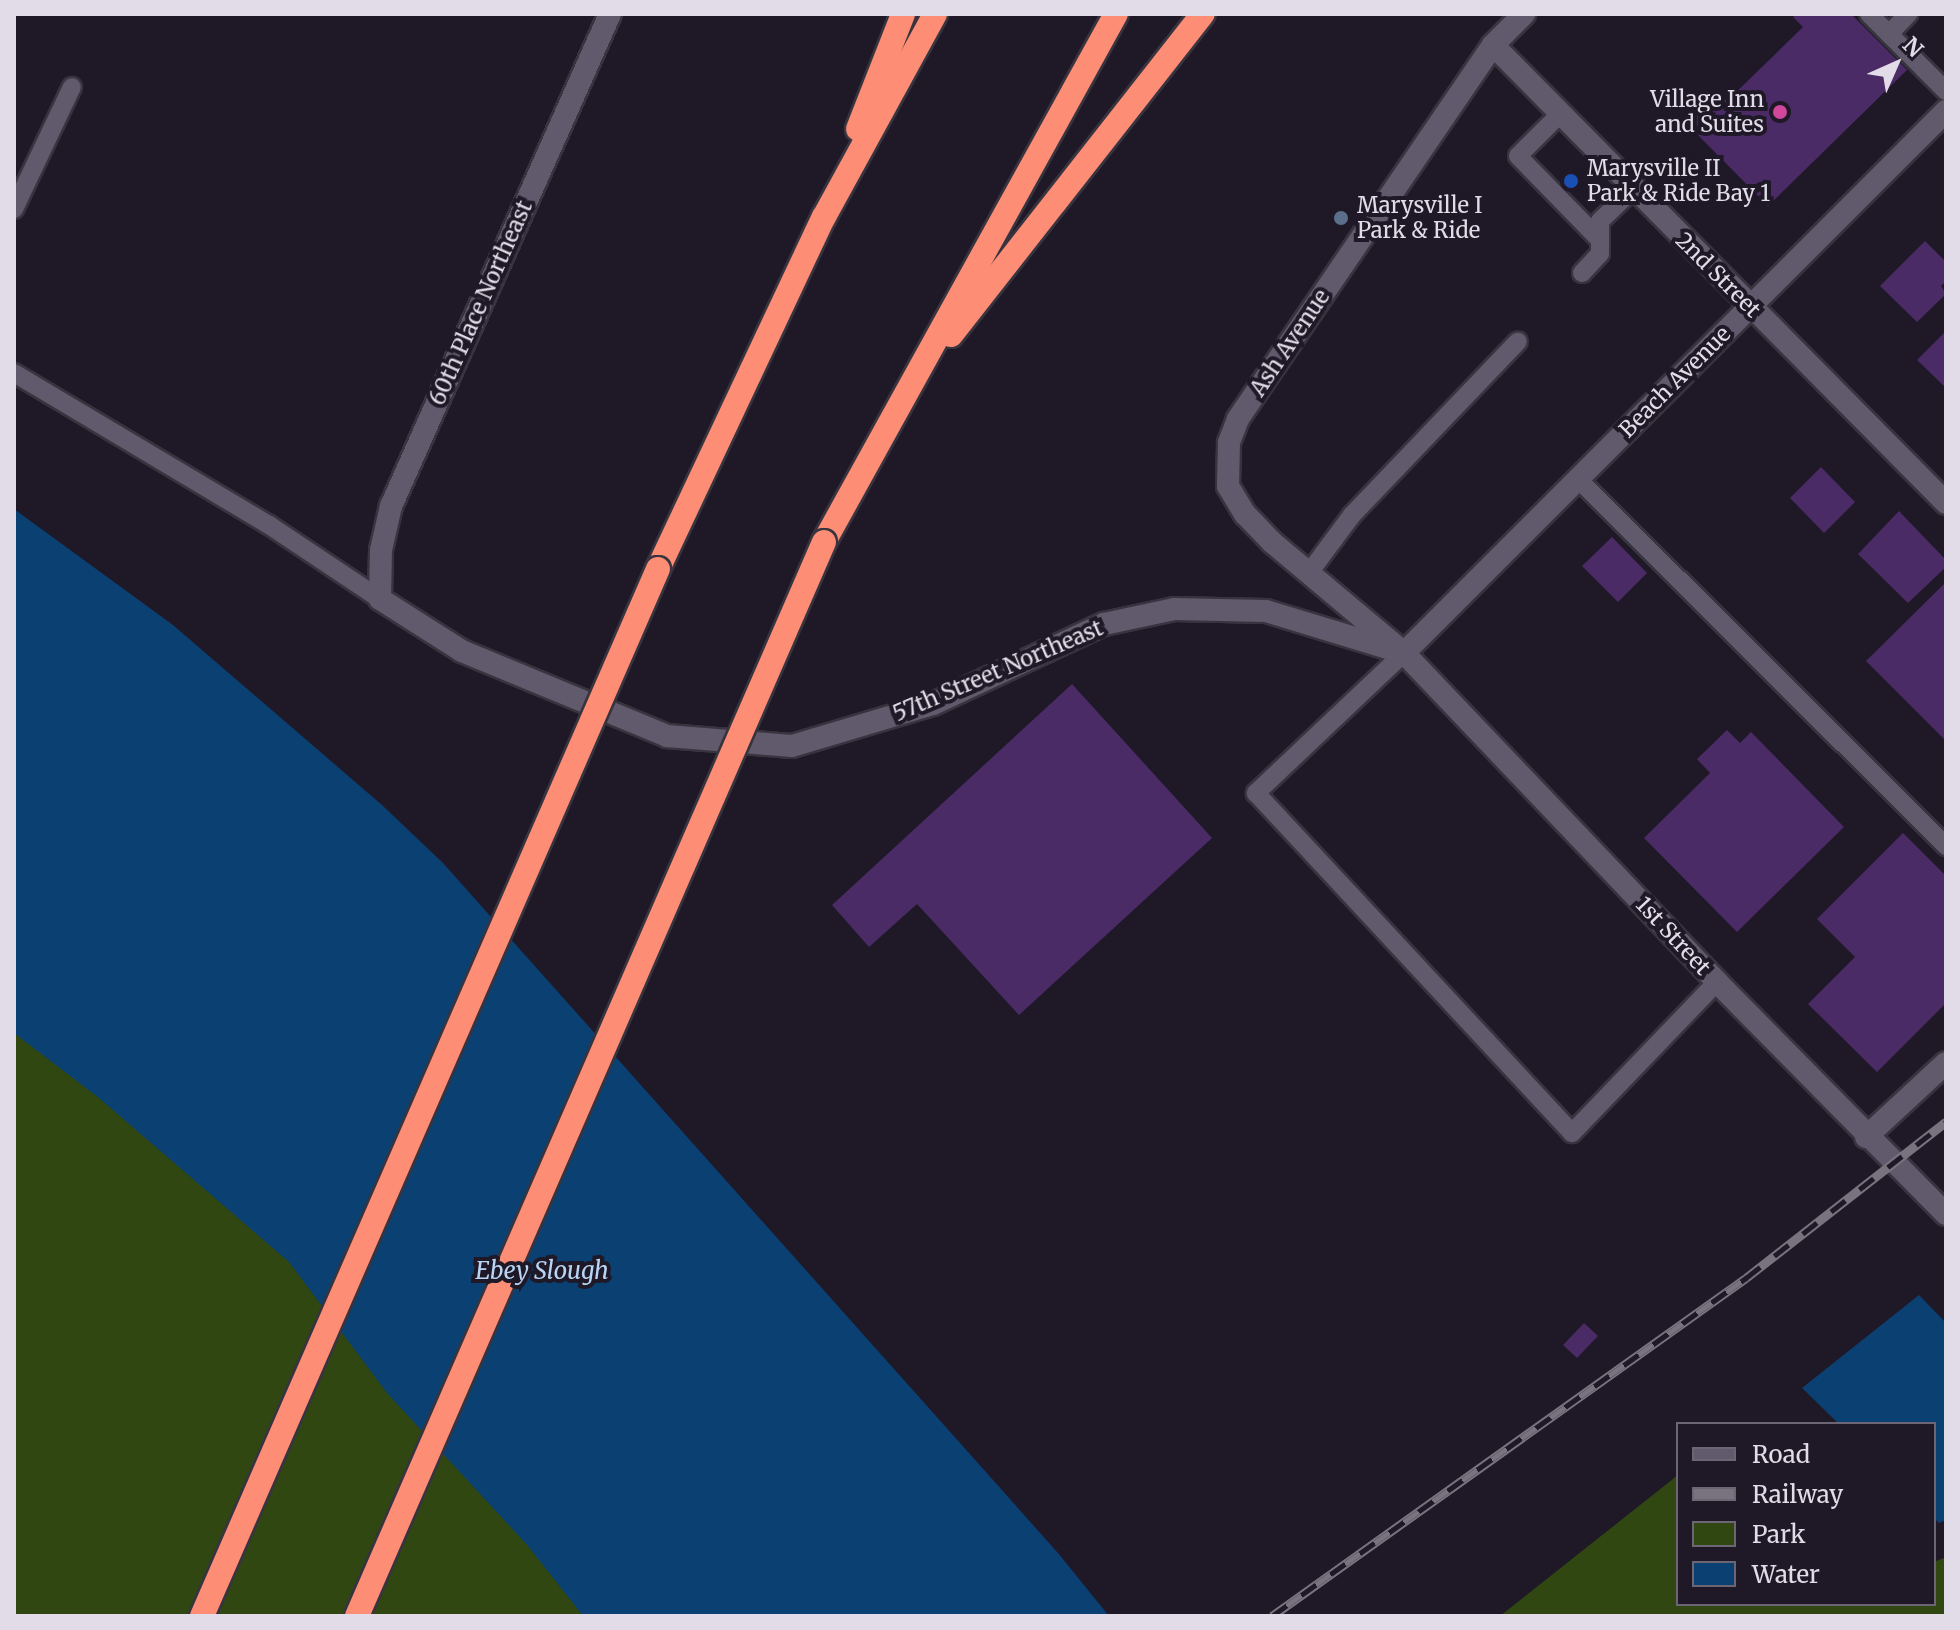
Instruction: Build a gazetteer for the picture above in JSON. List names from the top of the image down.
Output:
{
  "streets": {
    "street": [
      "2nd Street",
      "60th Place Northeast",
      "Ash Avenue",
      "Beach Avenue",
      "57th Street Northeast",
      "1st Street"
    ]
  },
  "crossings": [
    ["2nd Street", "Ash Avenue"],
    ["2nd Street", "Beach Avenue"],
    ["60th Place Northeast", "57th Street Northeast"],
    ["Ash Avenue", "Beach Avenue"],
    ["Ash Avenue", "57th Street Northeast"],
    ["Ash Avenue", "1st Street"],
    ["Beach Avenue", "57th Street Northeast"],
    ["Beach Avenue", "1st Street"],
    ["57th Street Northeast", "1st Street"]
  ],
  "water": ["Ebey Slough"],
  "places": ["Village Inn and Suites", "Marysville II Park & Ride Bay 1", "Marysville I Park & Ride"],
  "legend": [
    "Road",
    "Railway",
    "Park",
    "Water"
  ],
  "north": "top right"
}
